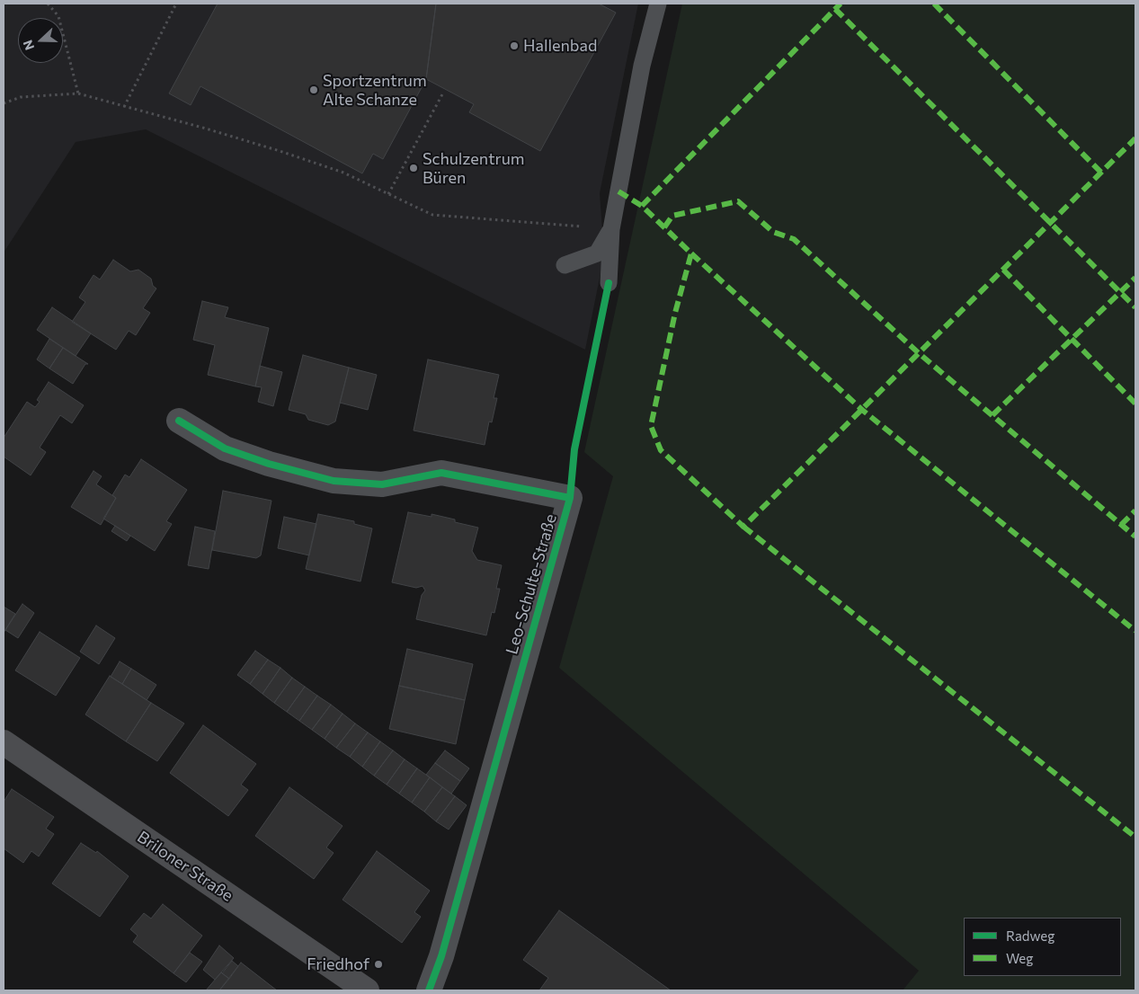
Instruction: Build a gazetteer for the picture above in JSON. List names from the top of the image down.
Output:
{
  "streets": {
    "main road": ["Briloner Straße"],
    "street": ["Leo-Schulte-Straße"]
  },
  "places": [
    "Hallenbad",
    "Sportzentrum Alte Schanze",
    "Schulzentrum Büren",
    "Friedhof"
  ],
  "legend": ["Radweg", "Weg"],
  "north": "left"
}
